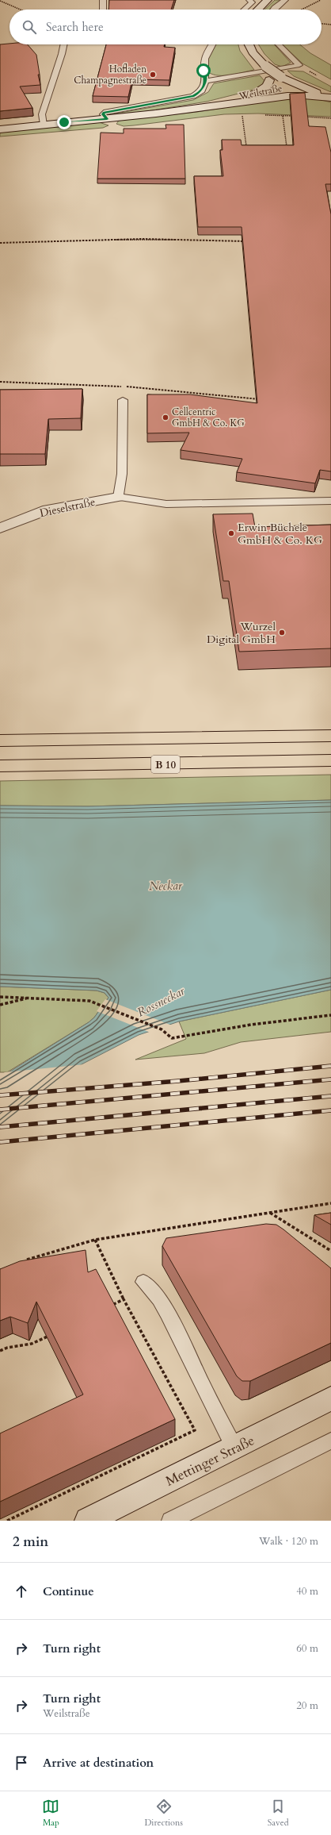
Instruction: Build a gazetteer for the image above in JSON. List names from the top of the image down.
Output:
{
  "streets": {
    "highway": ["B 10"],
    "street": ["Weilstraße", "Dieselstraße", "Mettinger Straße"]
  },
  "water": ["Neckar", "Rossneckar"],
  "places": [
    "Hofladen Champagnestraße",
    "Cellcentric GmbH & Co. KG",
    "Erwin Büchele GmbH & Co. KG",
    "Wurzel Digital GmbH"
  ],
  "page": {
    "search": "Search here",
    "heading": ["2 min", "Walk · 120 m"],
    "list": [
      ["Continue", "40 m"],
      ["Turn right", "60 m"],
      ["Turn right", "Weilstraße", "20 m"],
      "Arrive at destination"
    ],
    "nav": ["Map", "Directions", "Saved"]
  }
}
